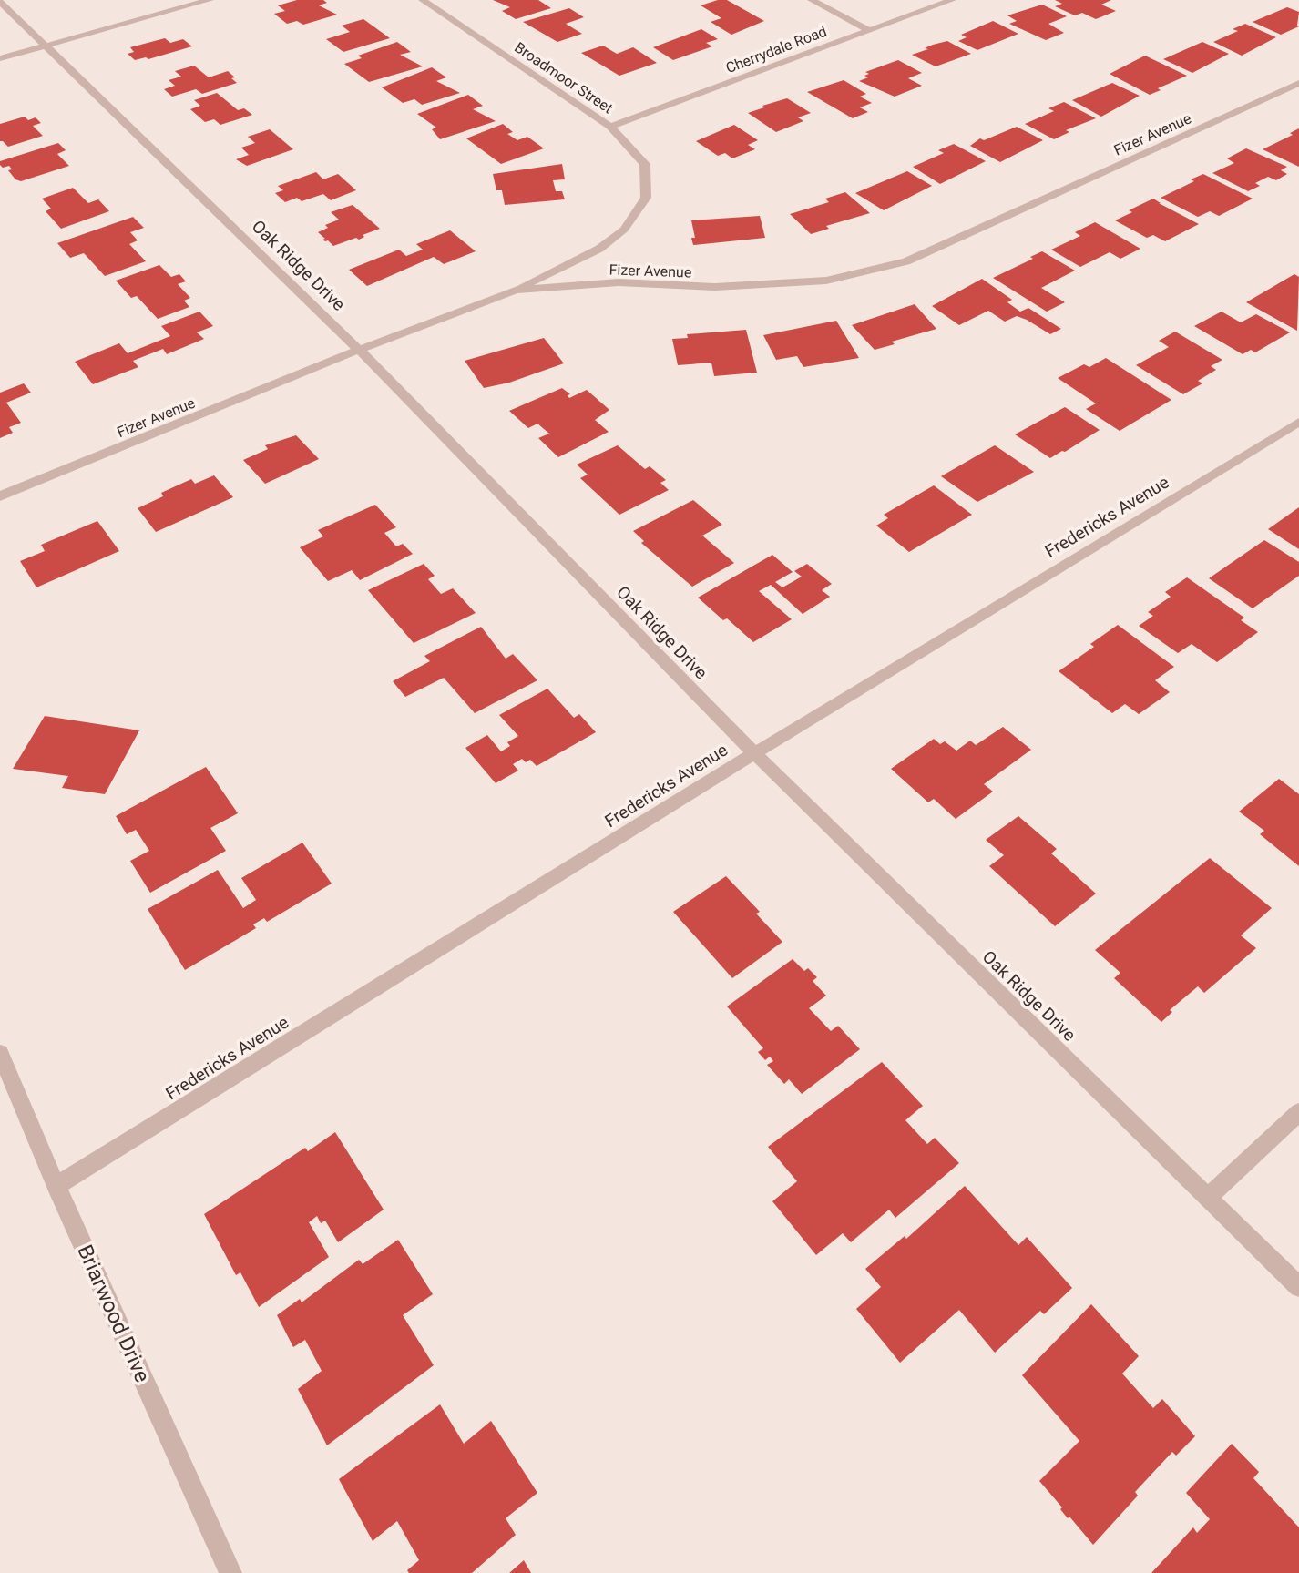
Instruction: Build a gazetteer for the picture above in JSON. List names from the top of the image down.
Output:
{
  "streets": {
    "street": [
      "Cherrydale Road",
      "Broadmoor Street",
      "Fizer Avenue",
      "Oak Ridge Drive",
      "Fredericks Avenue",
      "Briarwood Drive"
    ]
  },
  "crossings": [
    ["Cherrydale Road", "Broadmoor Street"],
    ["Broadmoor Street", "Fizer Avenue"],
    ["Fizer Avenue", "Oak Ridge Drive"],
    ["Oak Ridge Drive", "Fredericks Avenue"],
    ["Fredericks Avenue", "Briarwood Drive"]
  ]
}
